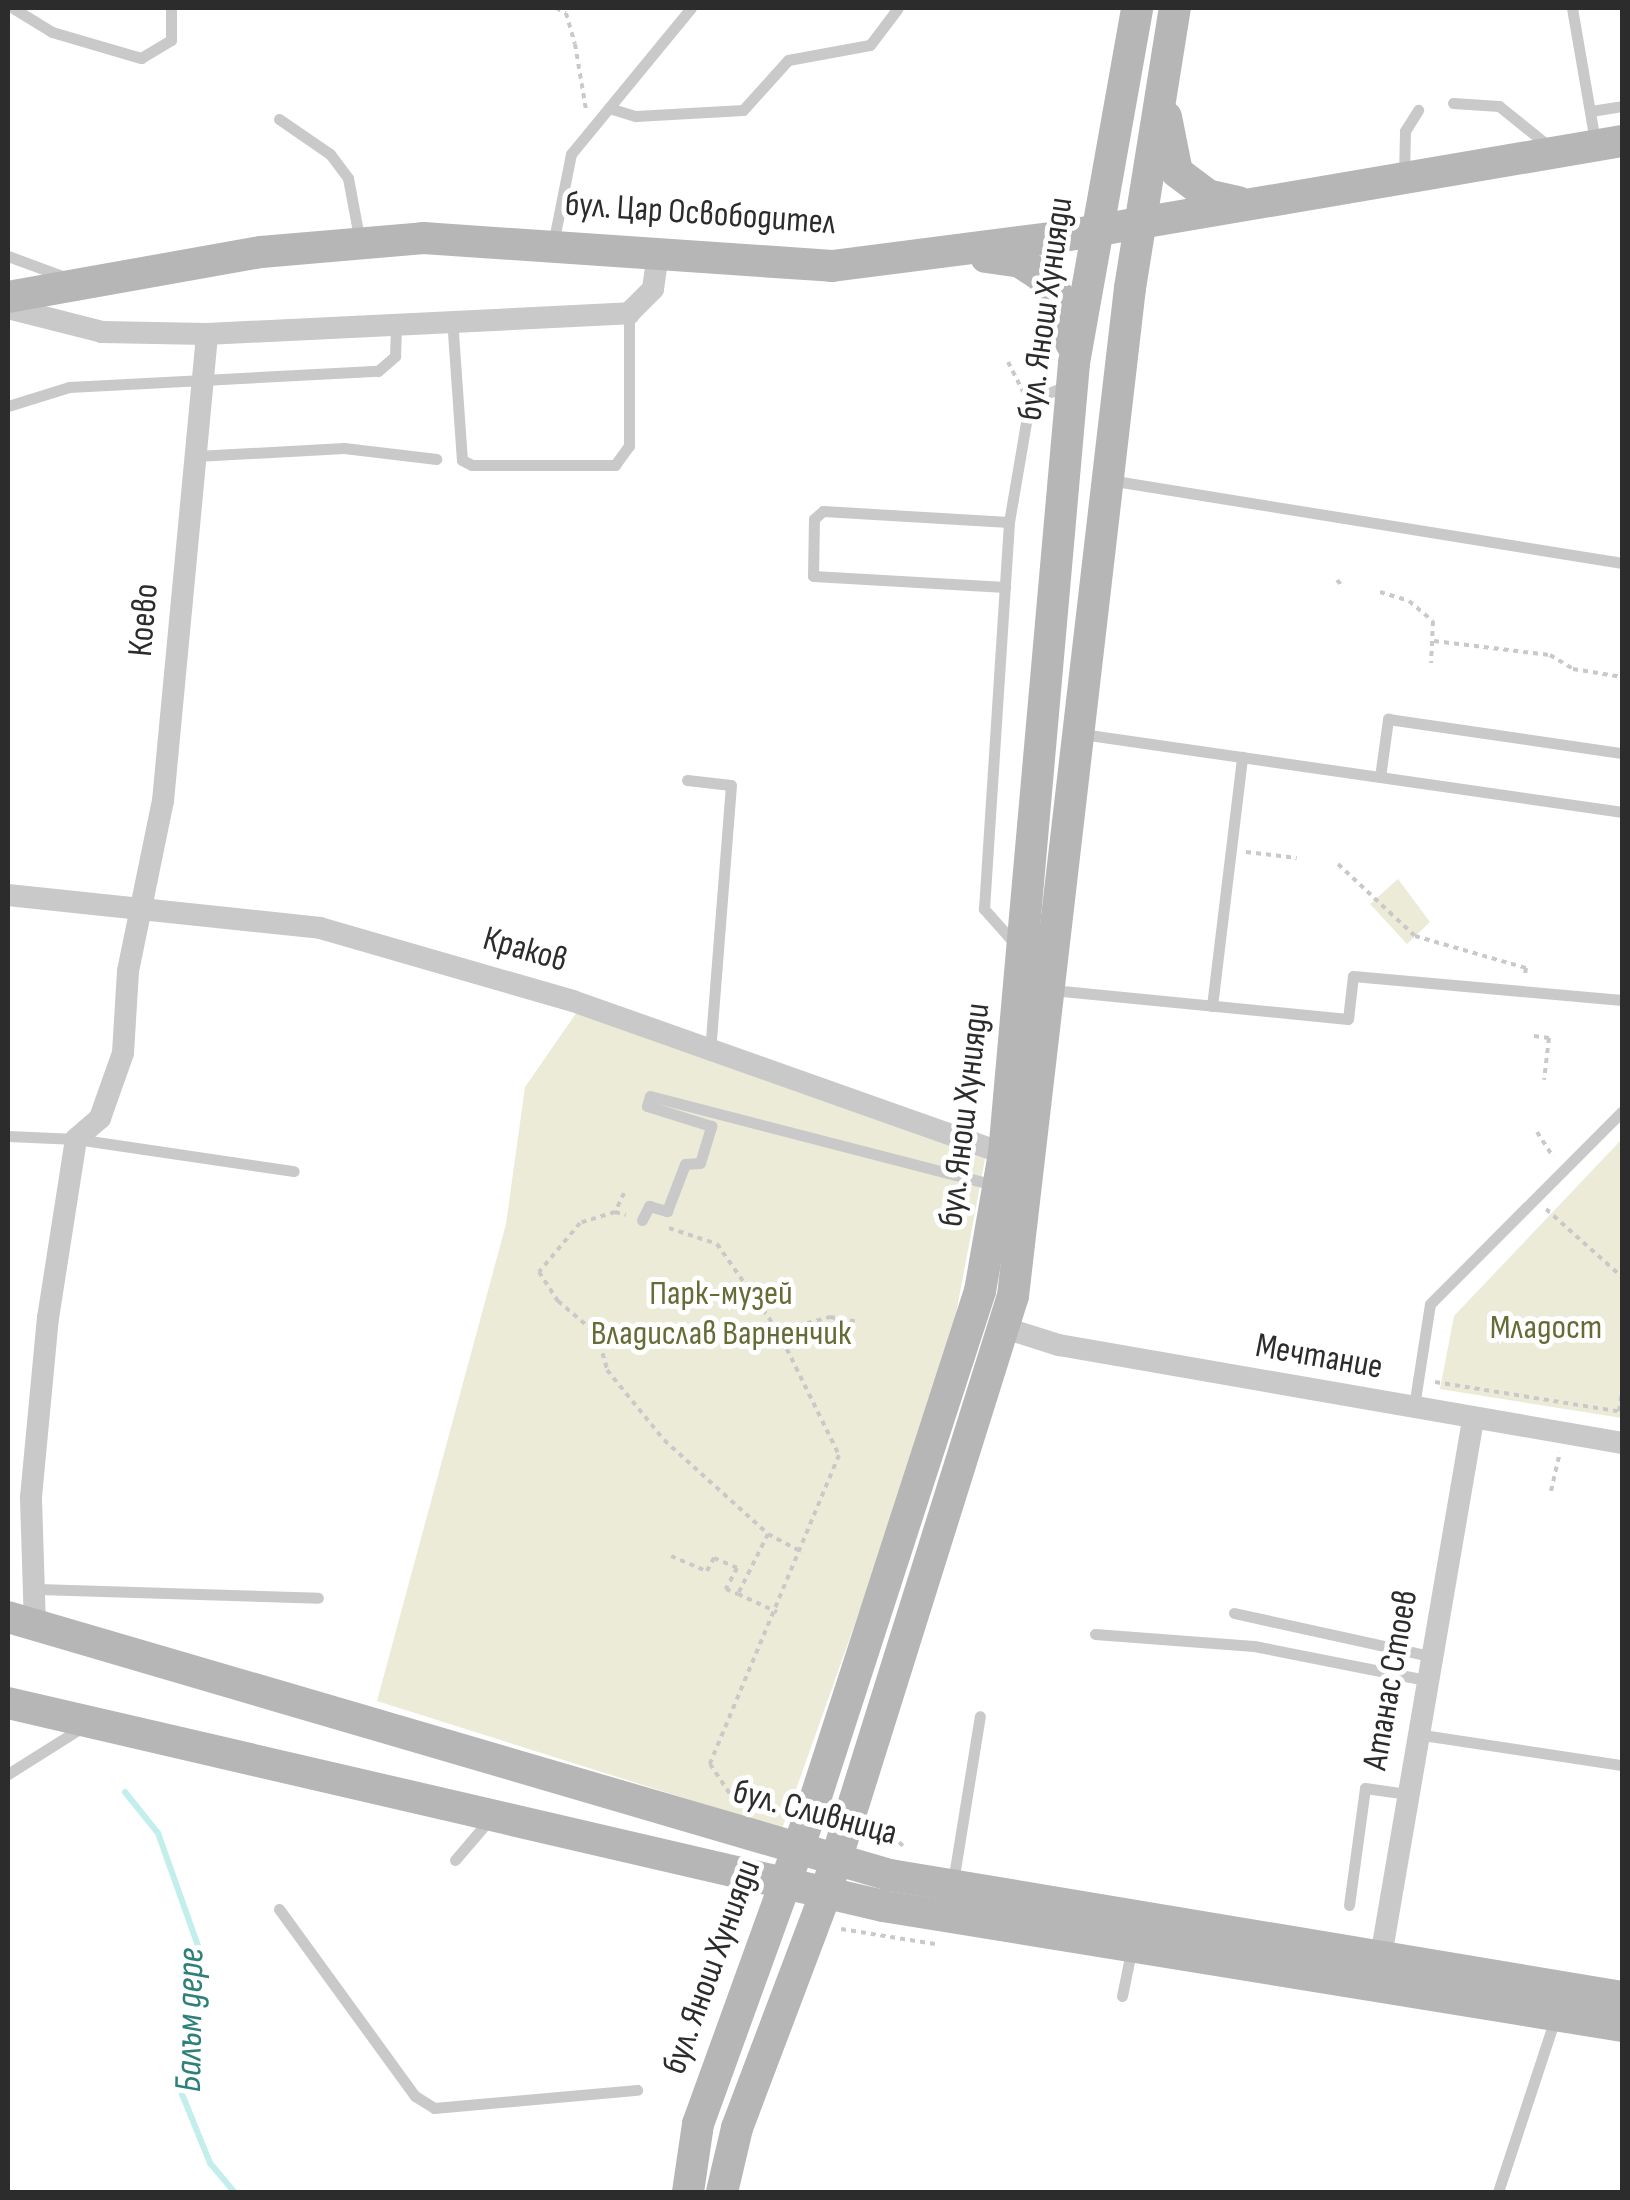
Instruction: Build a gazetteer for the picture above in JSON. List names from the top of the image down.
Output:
{
  "streets": {
    "main road": ["бул. Цар Освободител", "бул. Янош Хунияди", "бул. Сливница"],
    "street": [
      "Коево",
      "Краков",
      "Мечтание",
      "Атанас Стоев"
    ]
  },
  "crossings": [
    ["бул. Цар Освободител", "бул. Янош Хунияди"],
    ["бул. Янош Хунияди", "Краков"],
    ["бул. Янош Хунияди", "Мечтание"],
    ["бул. Янош Хунияди", "бул. Сливница"],
    ["Коево", "Краков"],
    ["Мечтание", "Атанас Стоев"],
    ["Атанас Стоев", "бул. Сливница"]
  ],
  "water": ["Балъм дере"],
  "parks": ["Парк-музей Владислав Варненчик", "Младост"]
}
